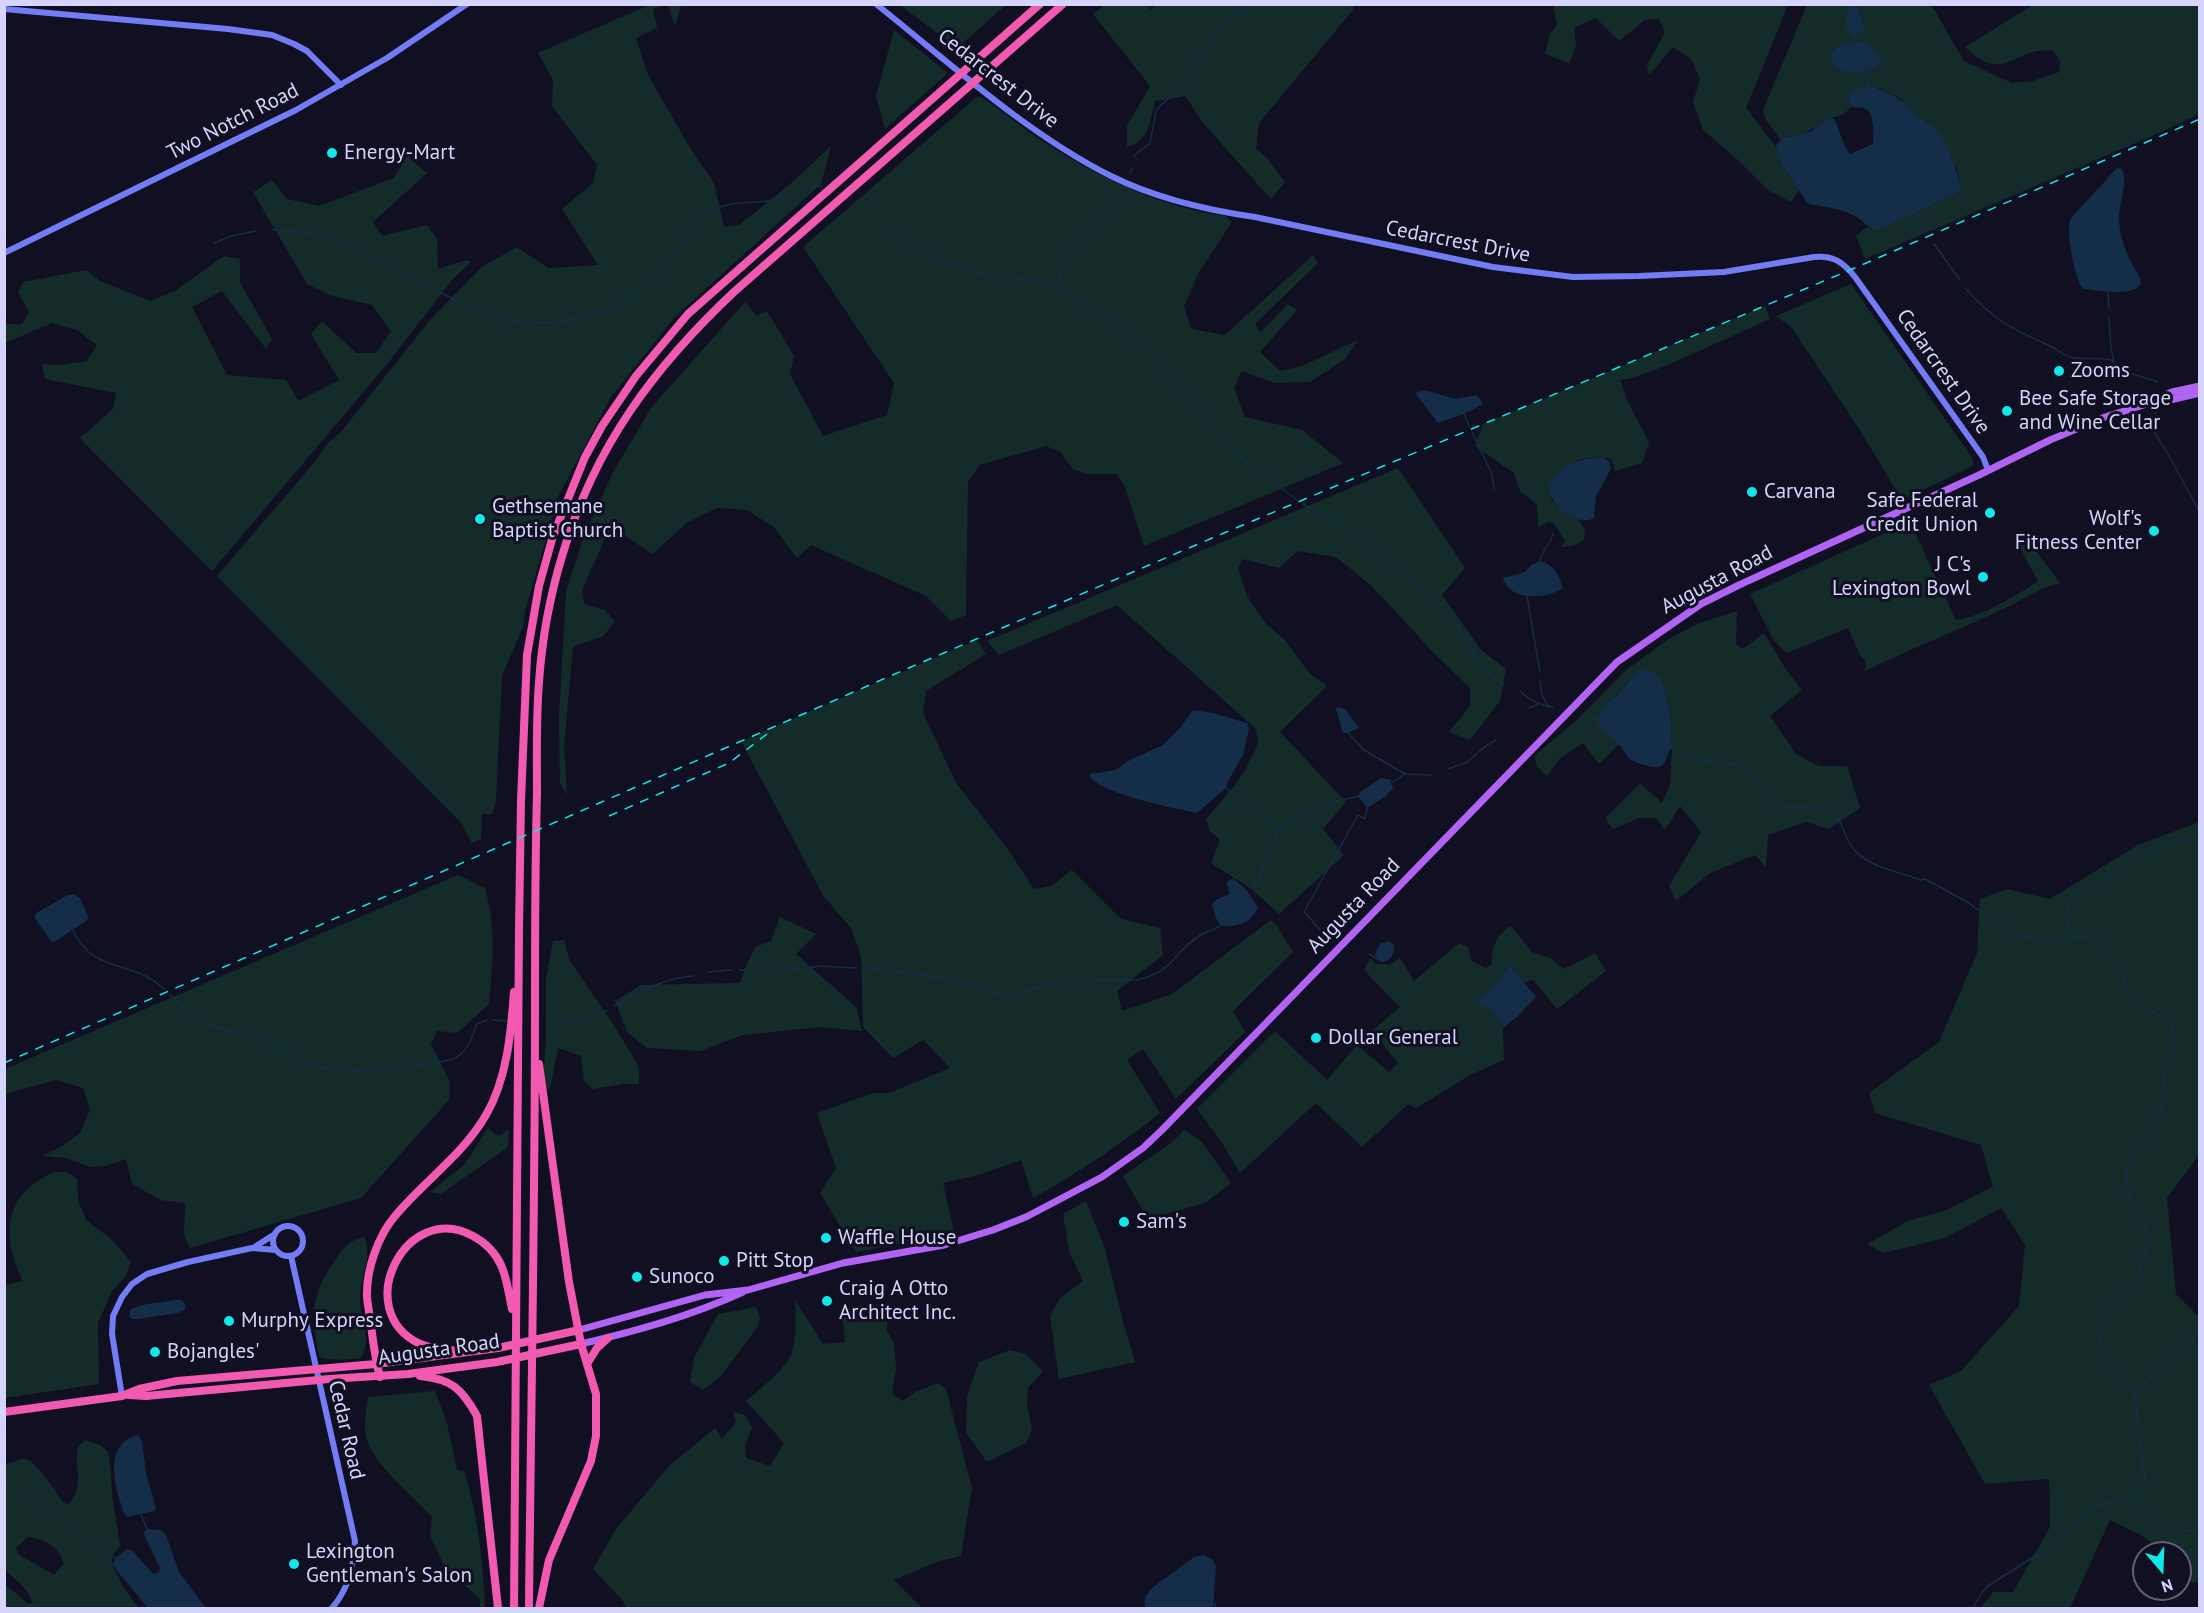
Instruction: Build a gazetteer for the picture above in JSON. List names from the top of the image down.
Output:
{
  "streets": {
    "highway": ["Augusta Road"],
    "street": ["Cedarcrest Drive", "Two Notch Road", "Cedar Road"]
  },
  "crossings": [
    ["Cedarcrest Drive", "Augusta Road"]
  ],
  "places": [
    "Energy-Mart",
    "Zooms",
    "Bee Safe Storage and Wine Cellar",
    "Carvana",
    "Safe Federal Credit Union",
    "Gethsemane Baptist Church",
    "Wolf's Fitness Center",
    "J C's Lexington Bowl",
    "Dollar General",
    "Sam's",
    "Waffle House",
    "Pitt Stop",
    "Sunoco",
    "Craig A Otto Architect Inc.",
    "Murphy Express",
    "Bojangles'",
    "Lexington Gentleman's Salon"
  ],
  "north": "bottom"
}
